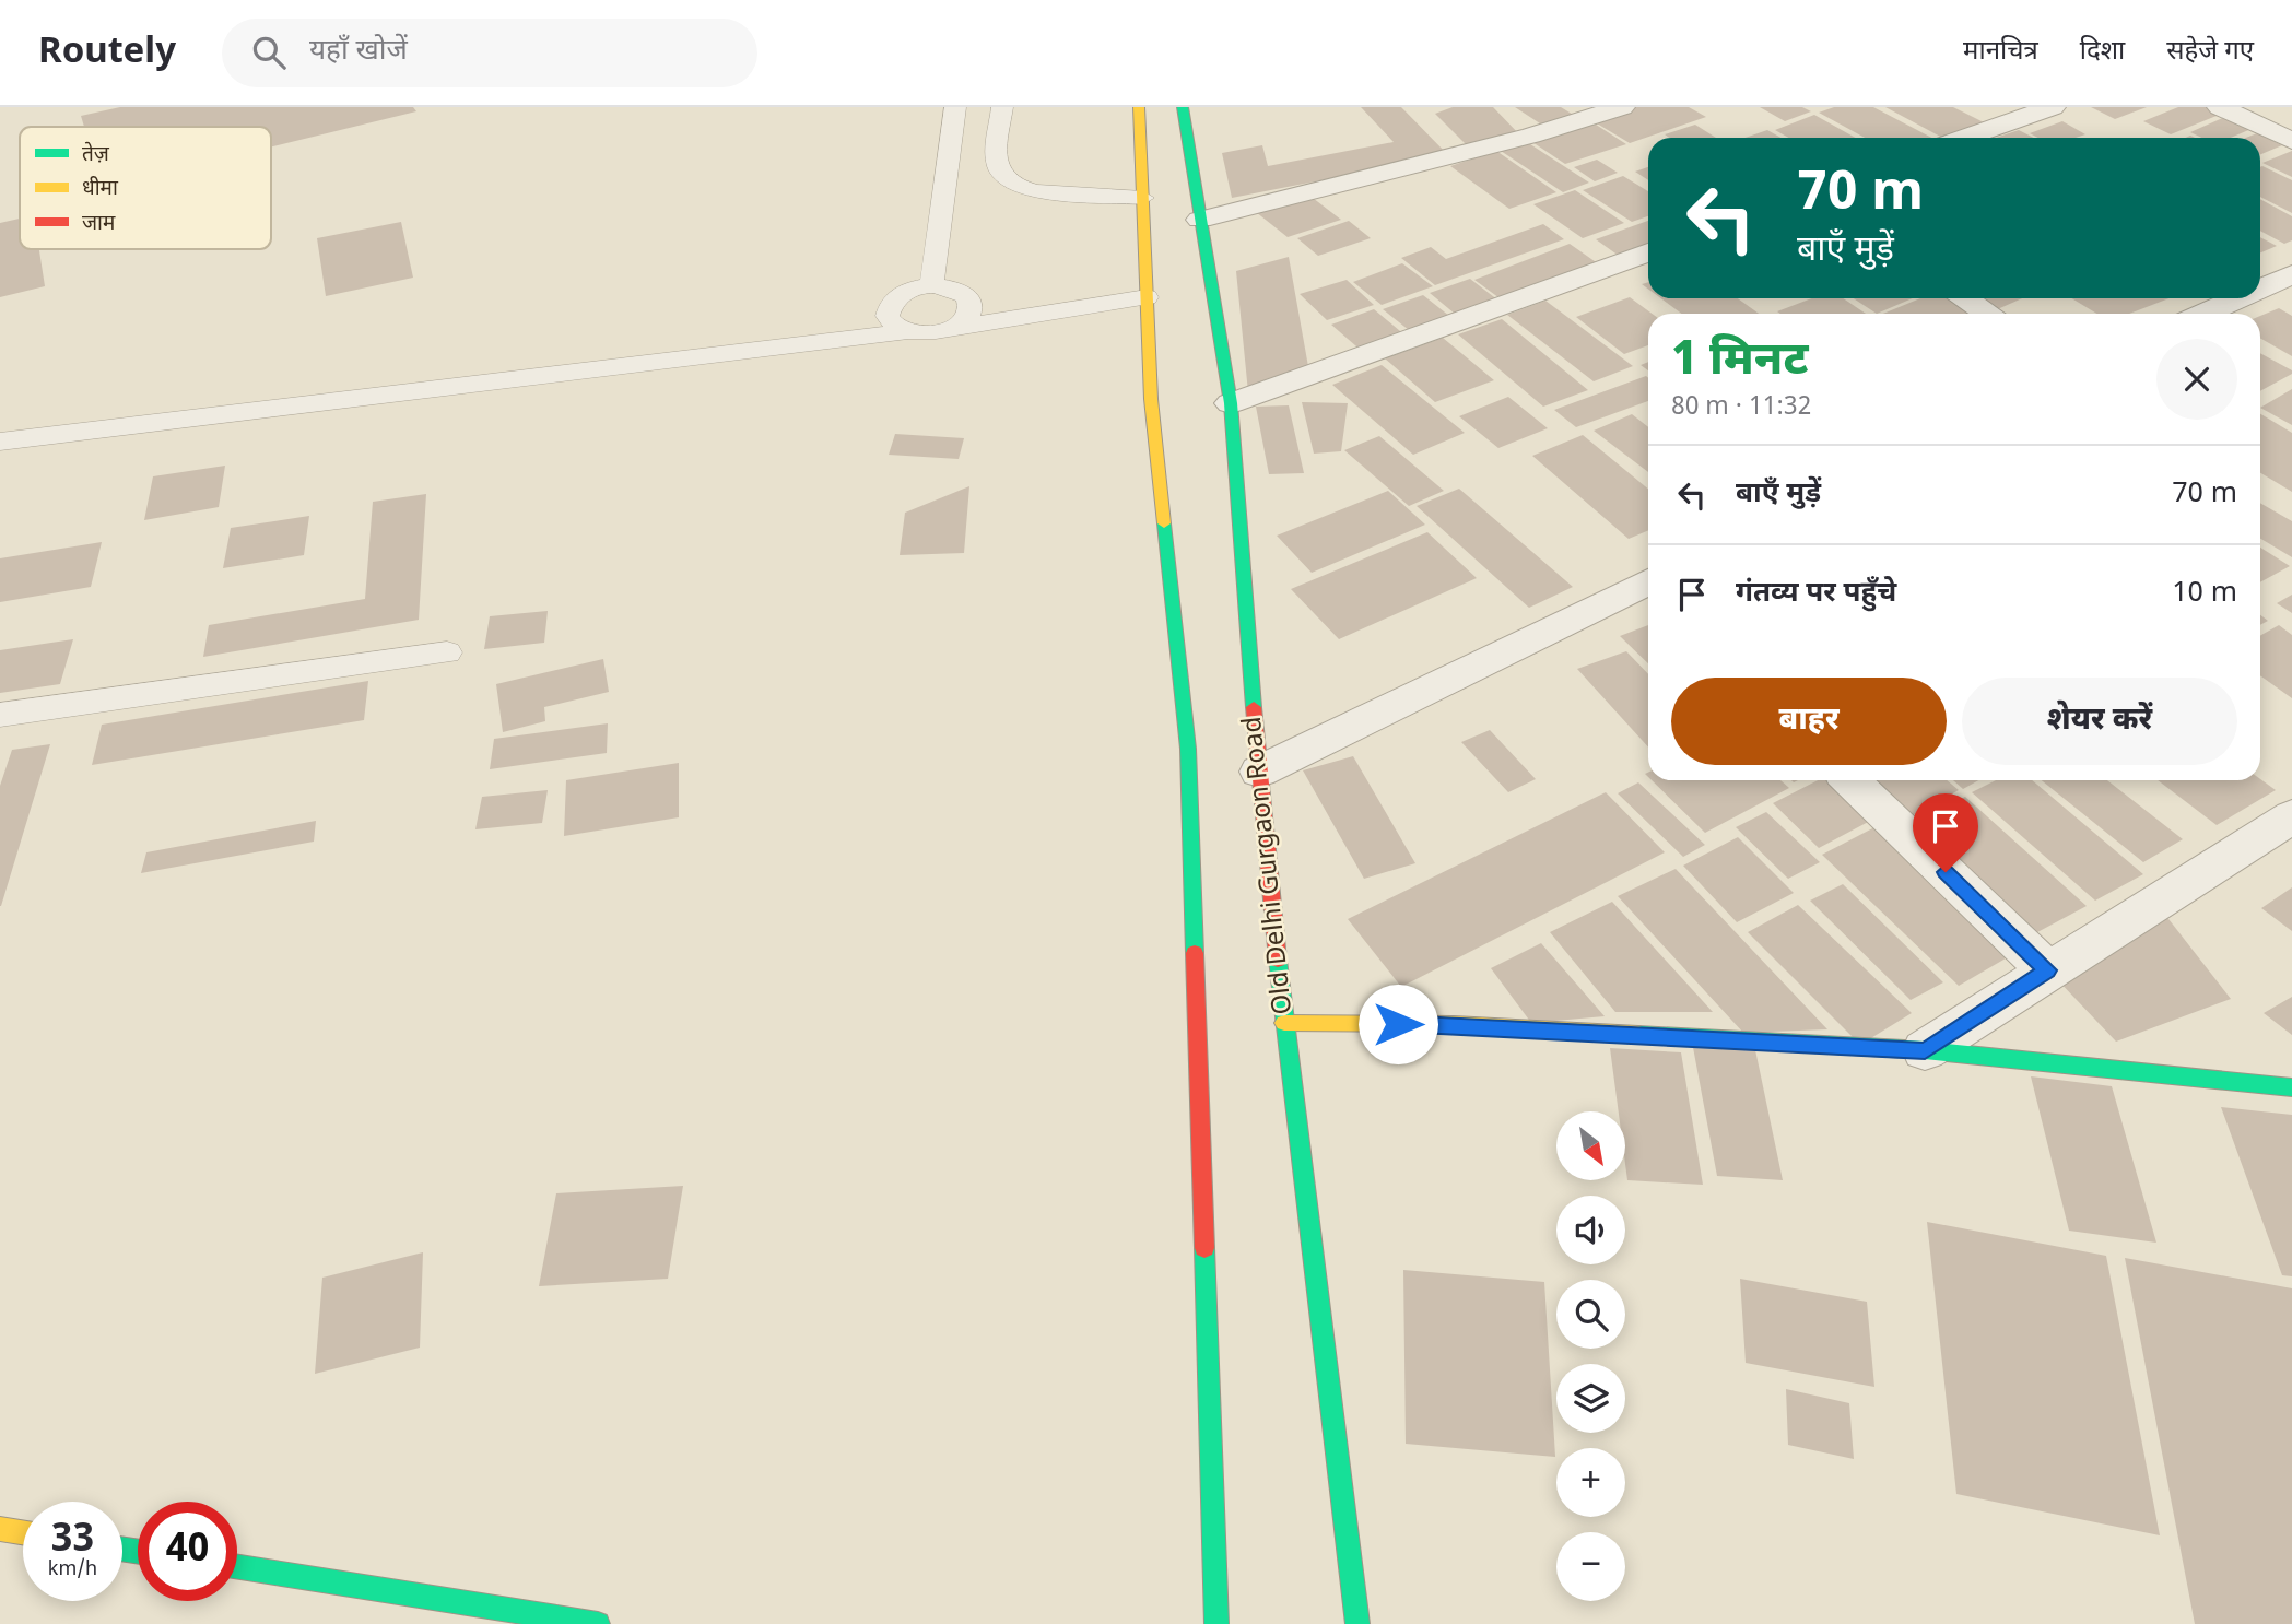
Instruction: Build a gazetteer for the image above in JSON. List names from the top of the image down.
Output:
{
  "streets": {
    "main road": ["Old Delhi Gurgaon Road"]
  },
  "legend": ["तेज़", "धीमा", "जाम"],
  "north": "bottom right",
  "page": {
    "header": "Routely",
    "search": "यहाँ खोजें",
    "nav": ["मानचित्र", "दिशा", "सहेजे गए"],
    "turn": ["70 m", "बाएँ मुड़ें"],
    "heading": ["1 मिनट", "80 m · 11:32"],
    "list": [
      {
        "name": "बाएँ मुड़ें",
        "value": "70 m"
      },
      {
        "name": "गंतव्य पर पहुँचे",
        "value": "10 m"
      }
    ],
    "buttons": ["बाहर", "शेयर करें"],
    "map_buttons": ["+", "−"],
    "speed": "33 km/h",
    "limit": "40"
  }
}
